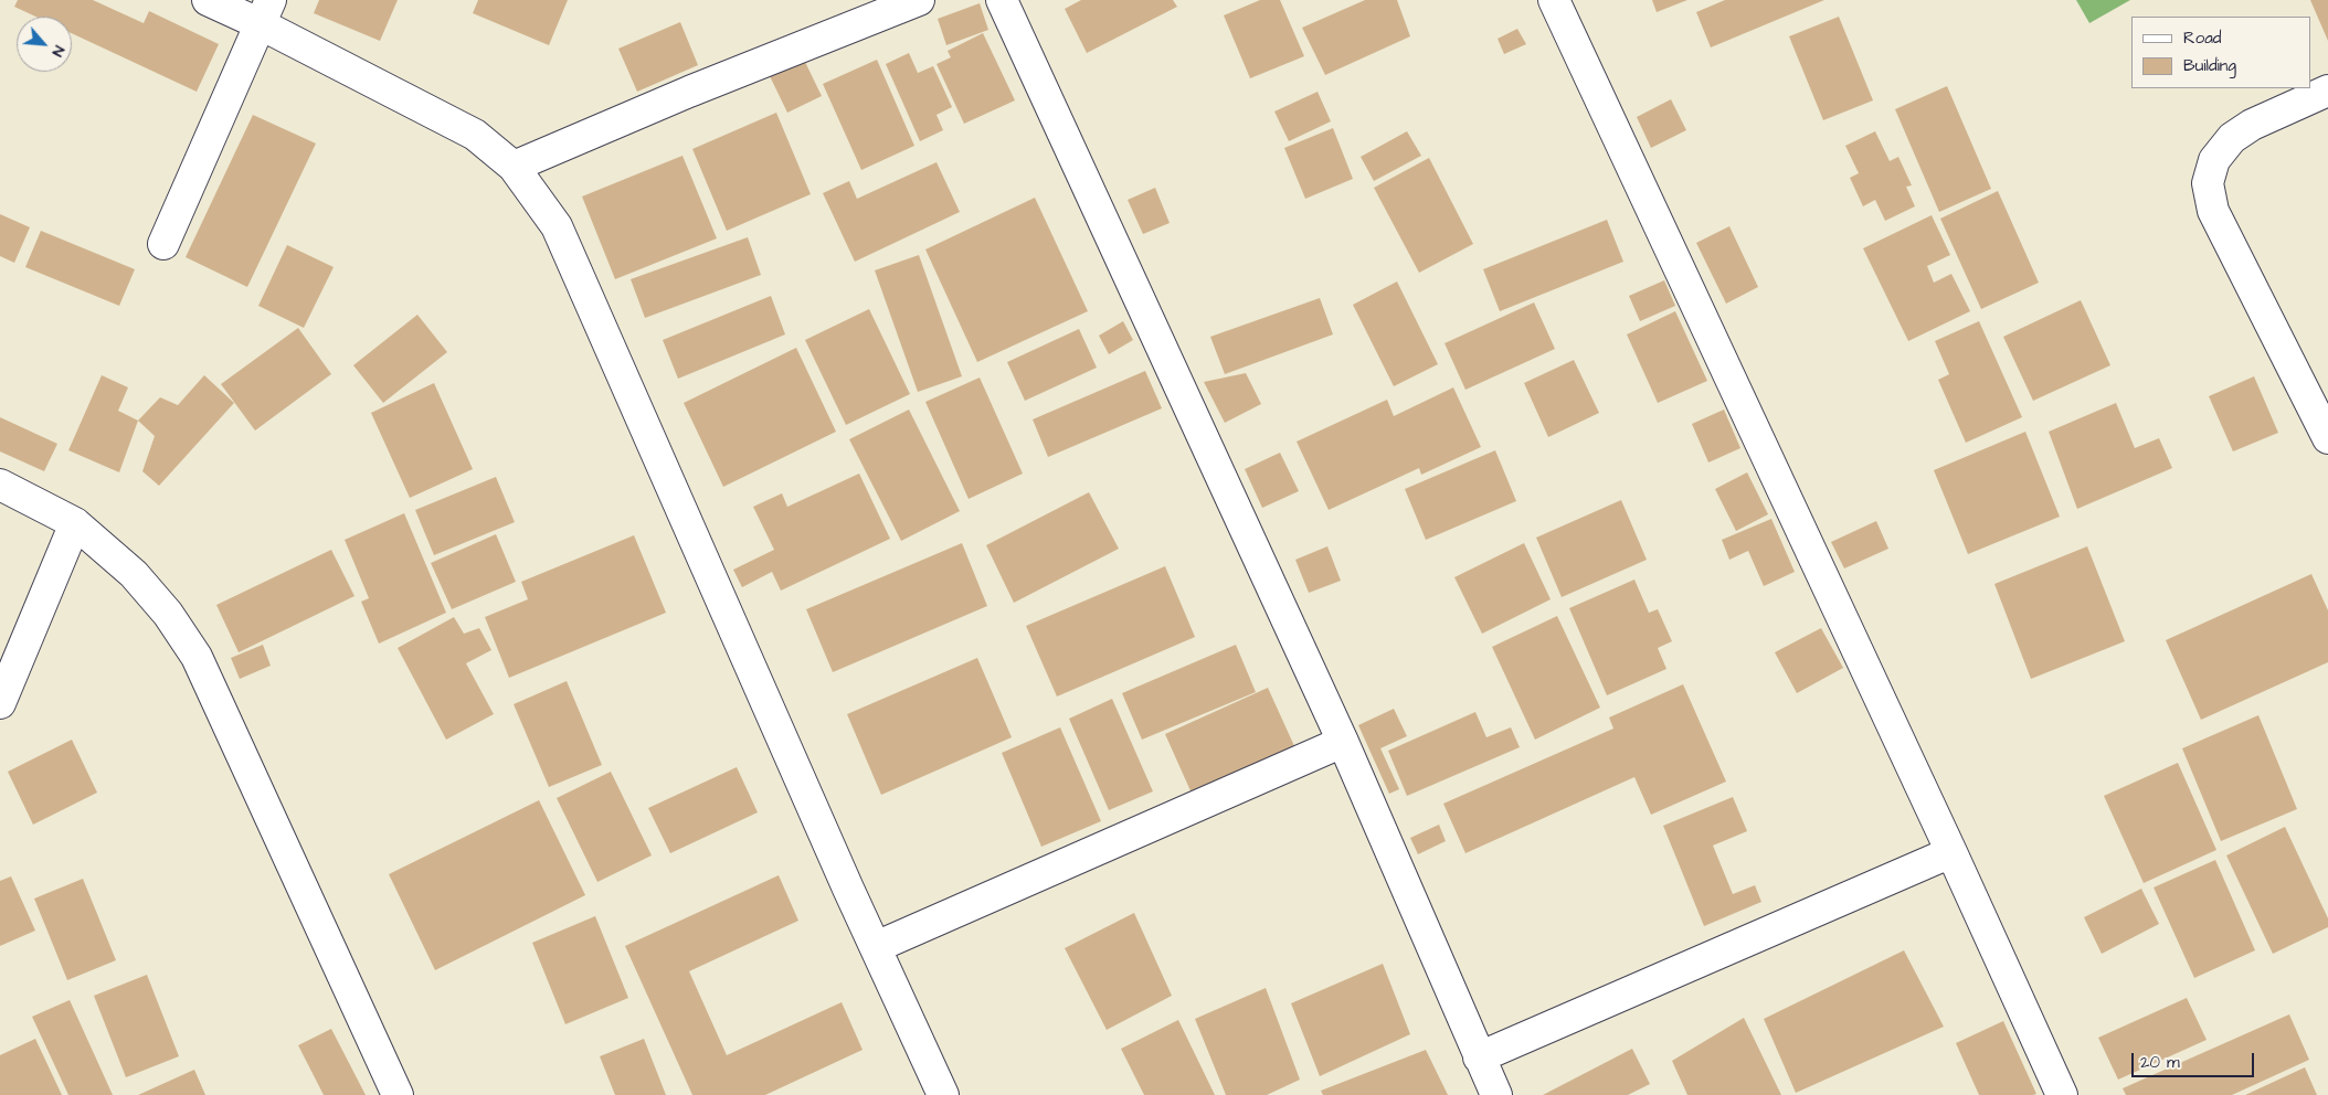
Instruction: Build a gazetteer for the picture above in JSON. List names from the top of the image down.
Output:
{
  "legend": ["Road", "Building"],
  "scale_bar": "20 m",
  "north": "bottom right"
}
